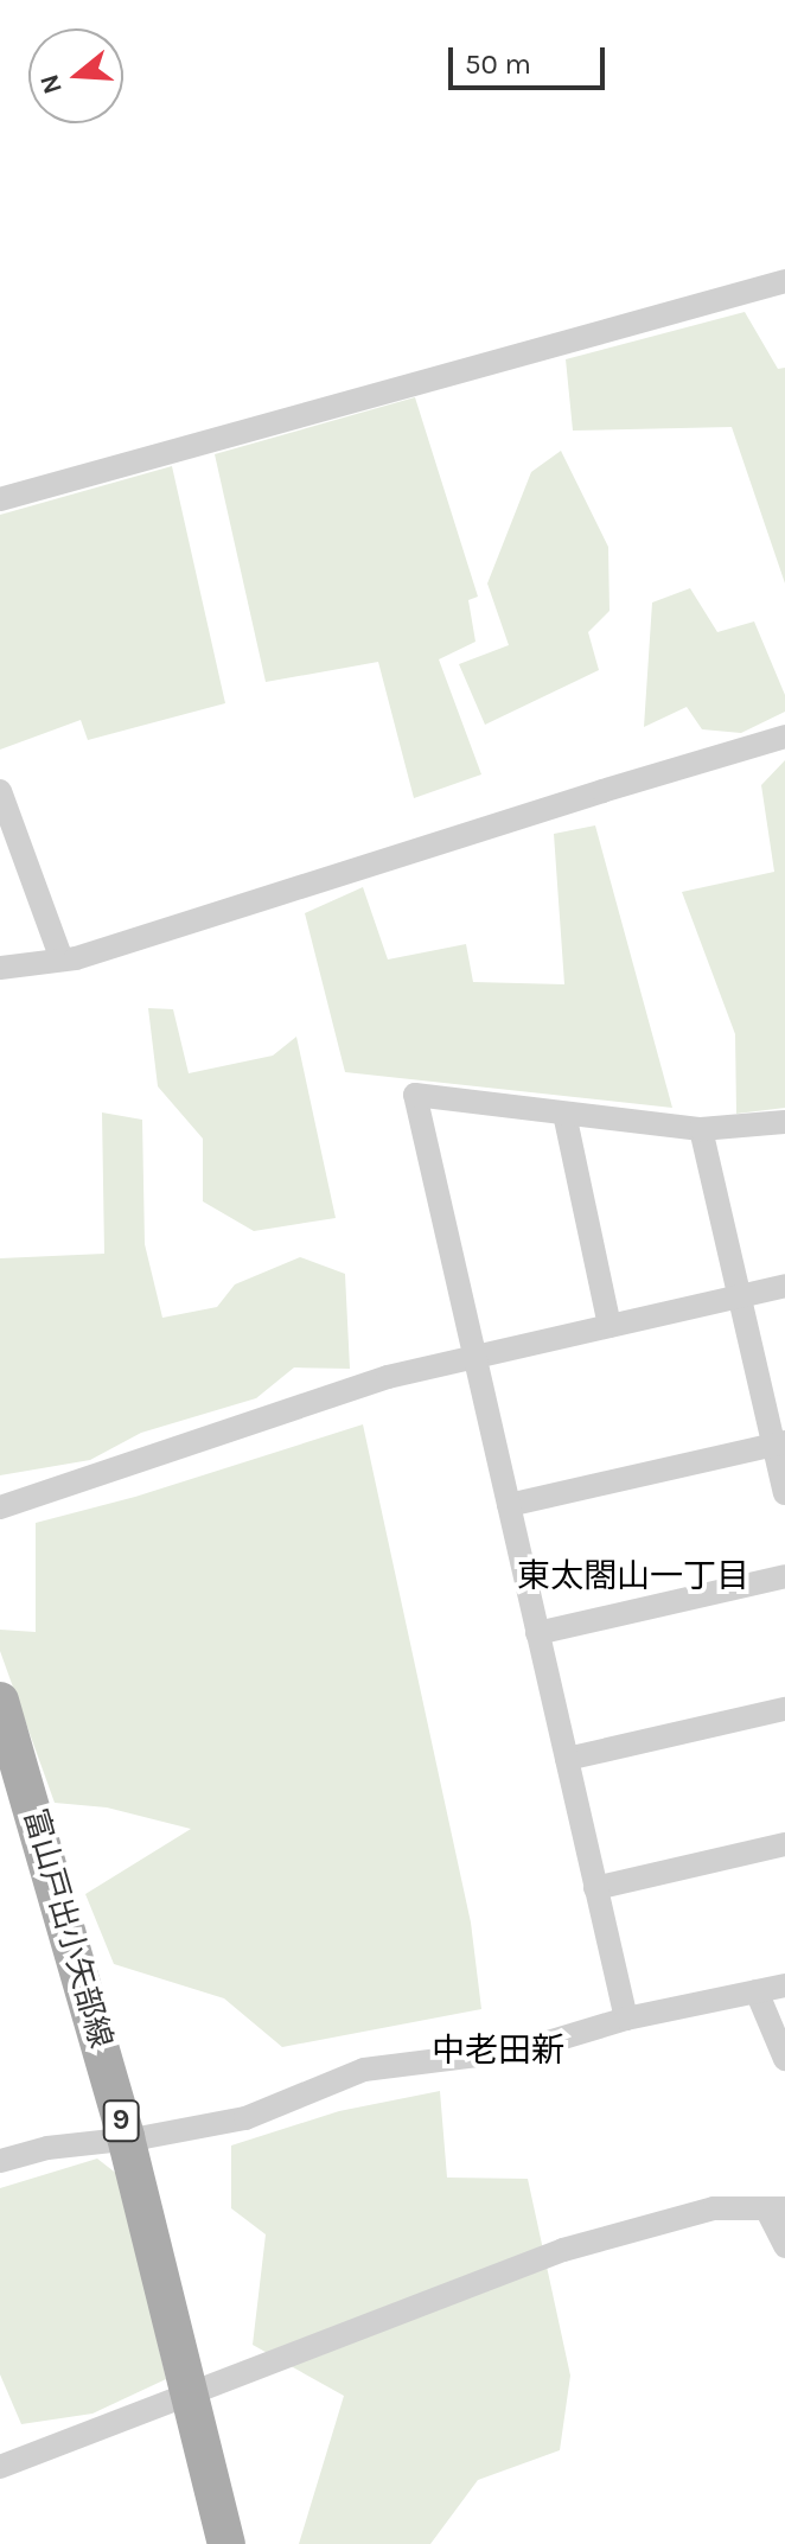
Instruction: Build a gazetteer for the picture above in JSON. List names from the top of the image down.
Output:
{
  "streets": {
    "main road": ["富山戸出小矢部線", "9"]
  },
  "districts": ["東太閤山一丁目", "中老田新"],
  "scale_bar": "50 m",
  "north": "left"
}
